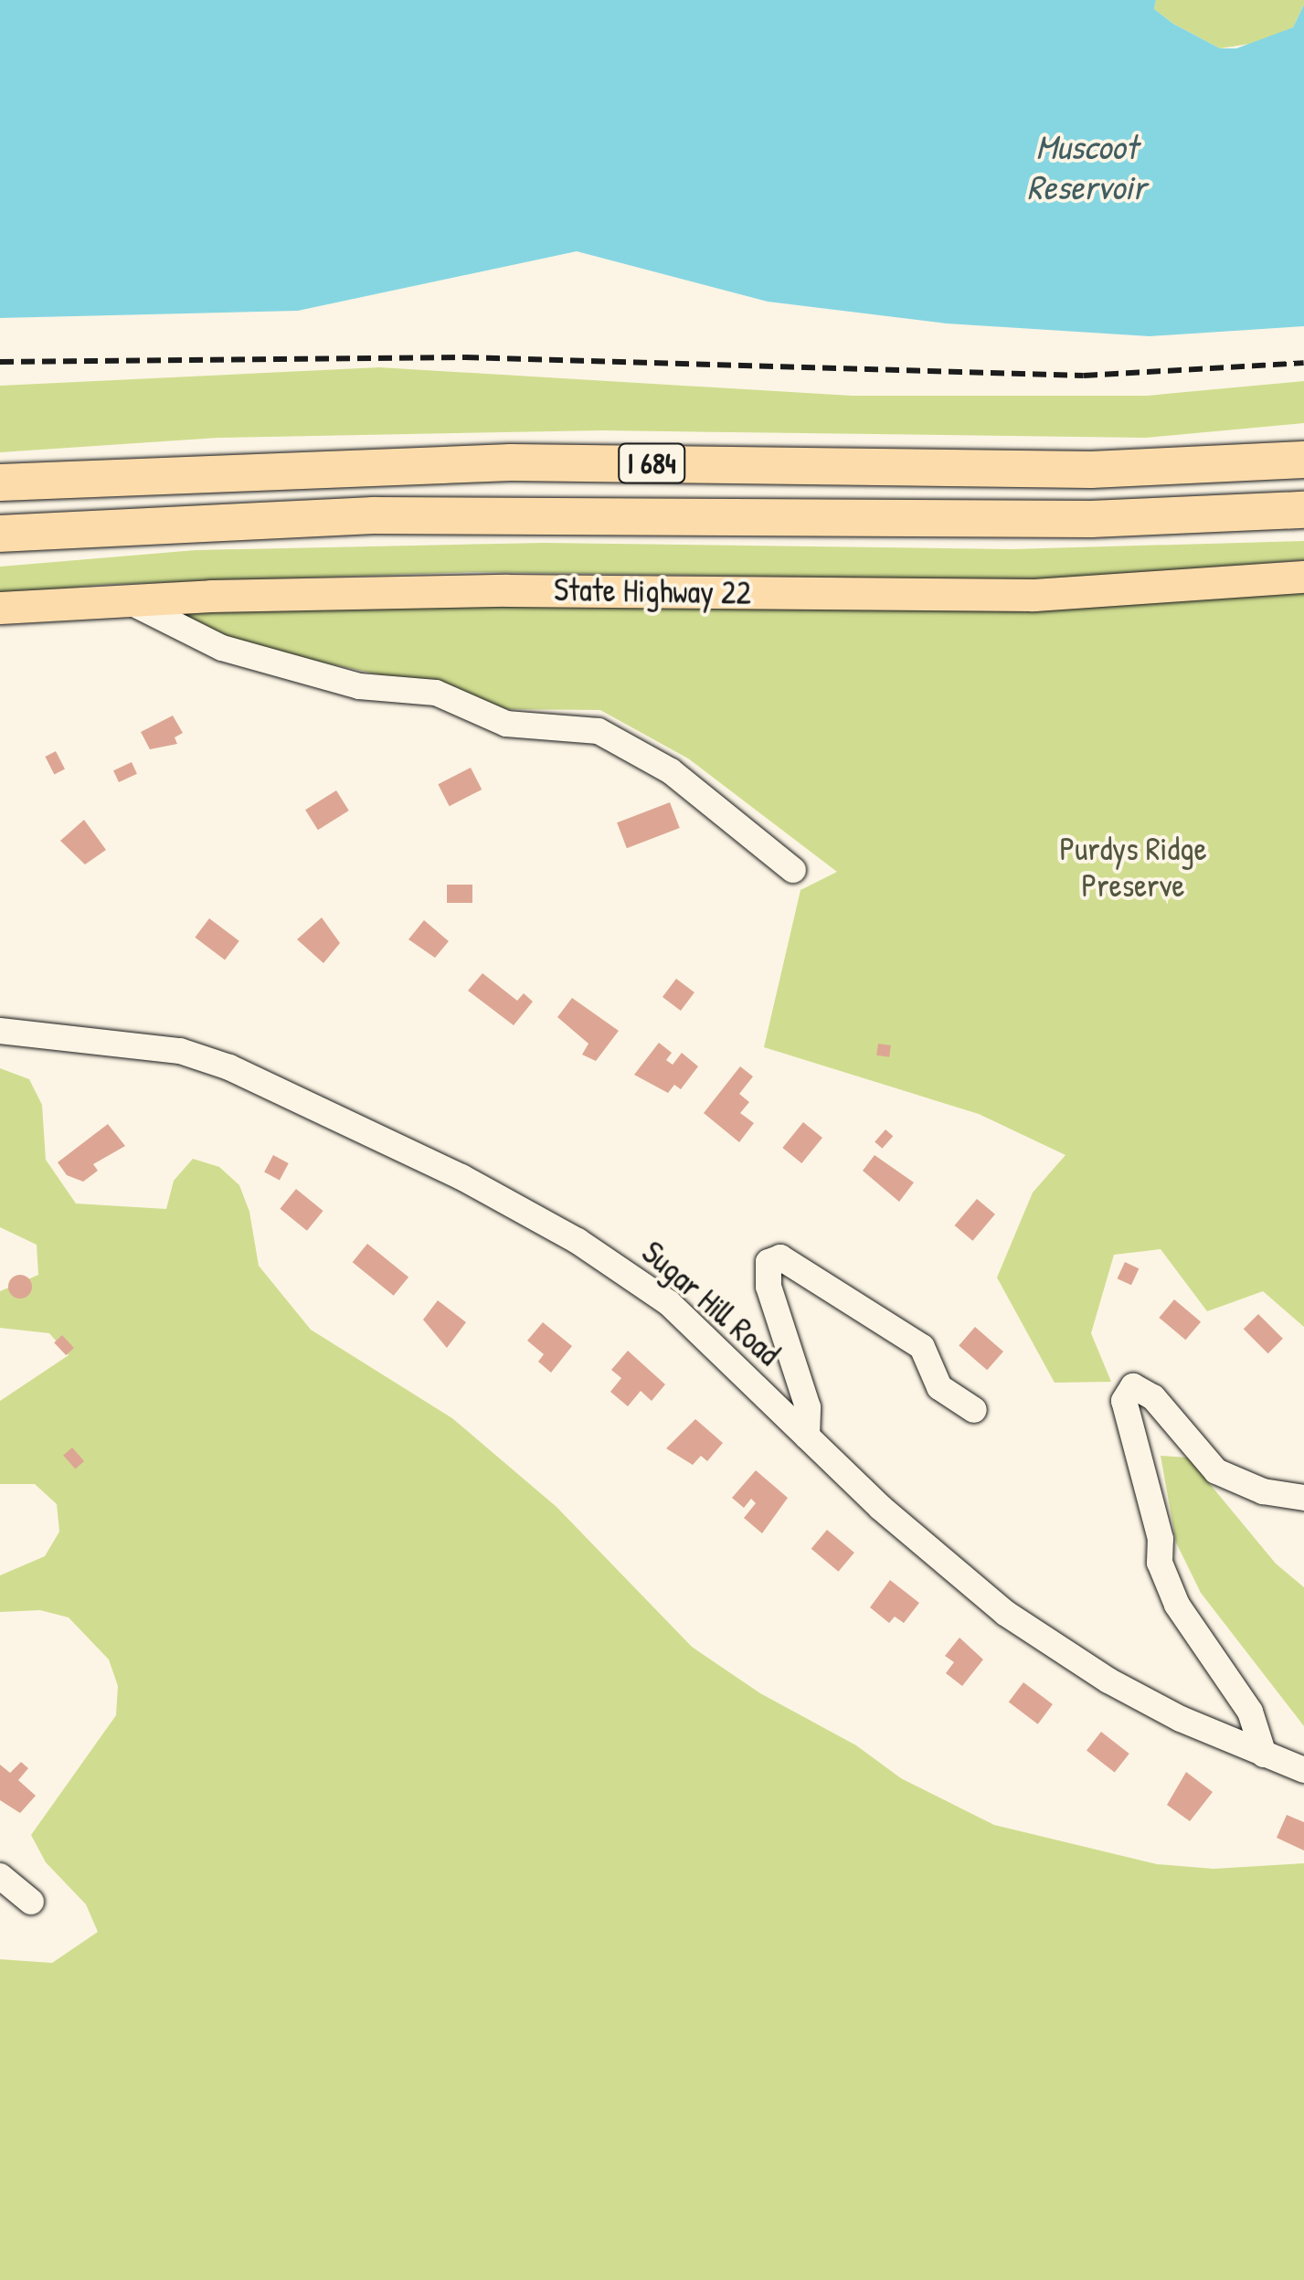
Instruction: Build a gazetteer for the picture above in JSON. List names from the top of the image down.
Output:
{
  "streets": {
    "highway": ["I 684"],
    "main road": ["State Highway 22"],
    "street": ["Sugar Hill Road"]
  },
  "water": ["Muscoot Reservoir"],
  "parks": ["Purdys Ridge Preserve"]
}
